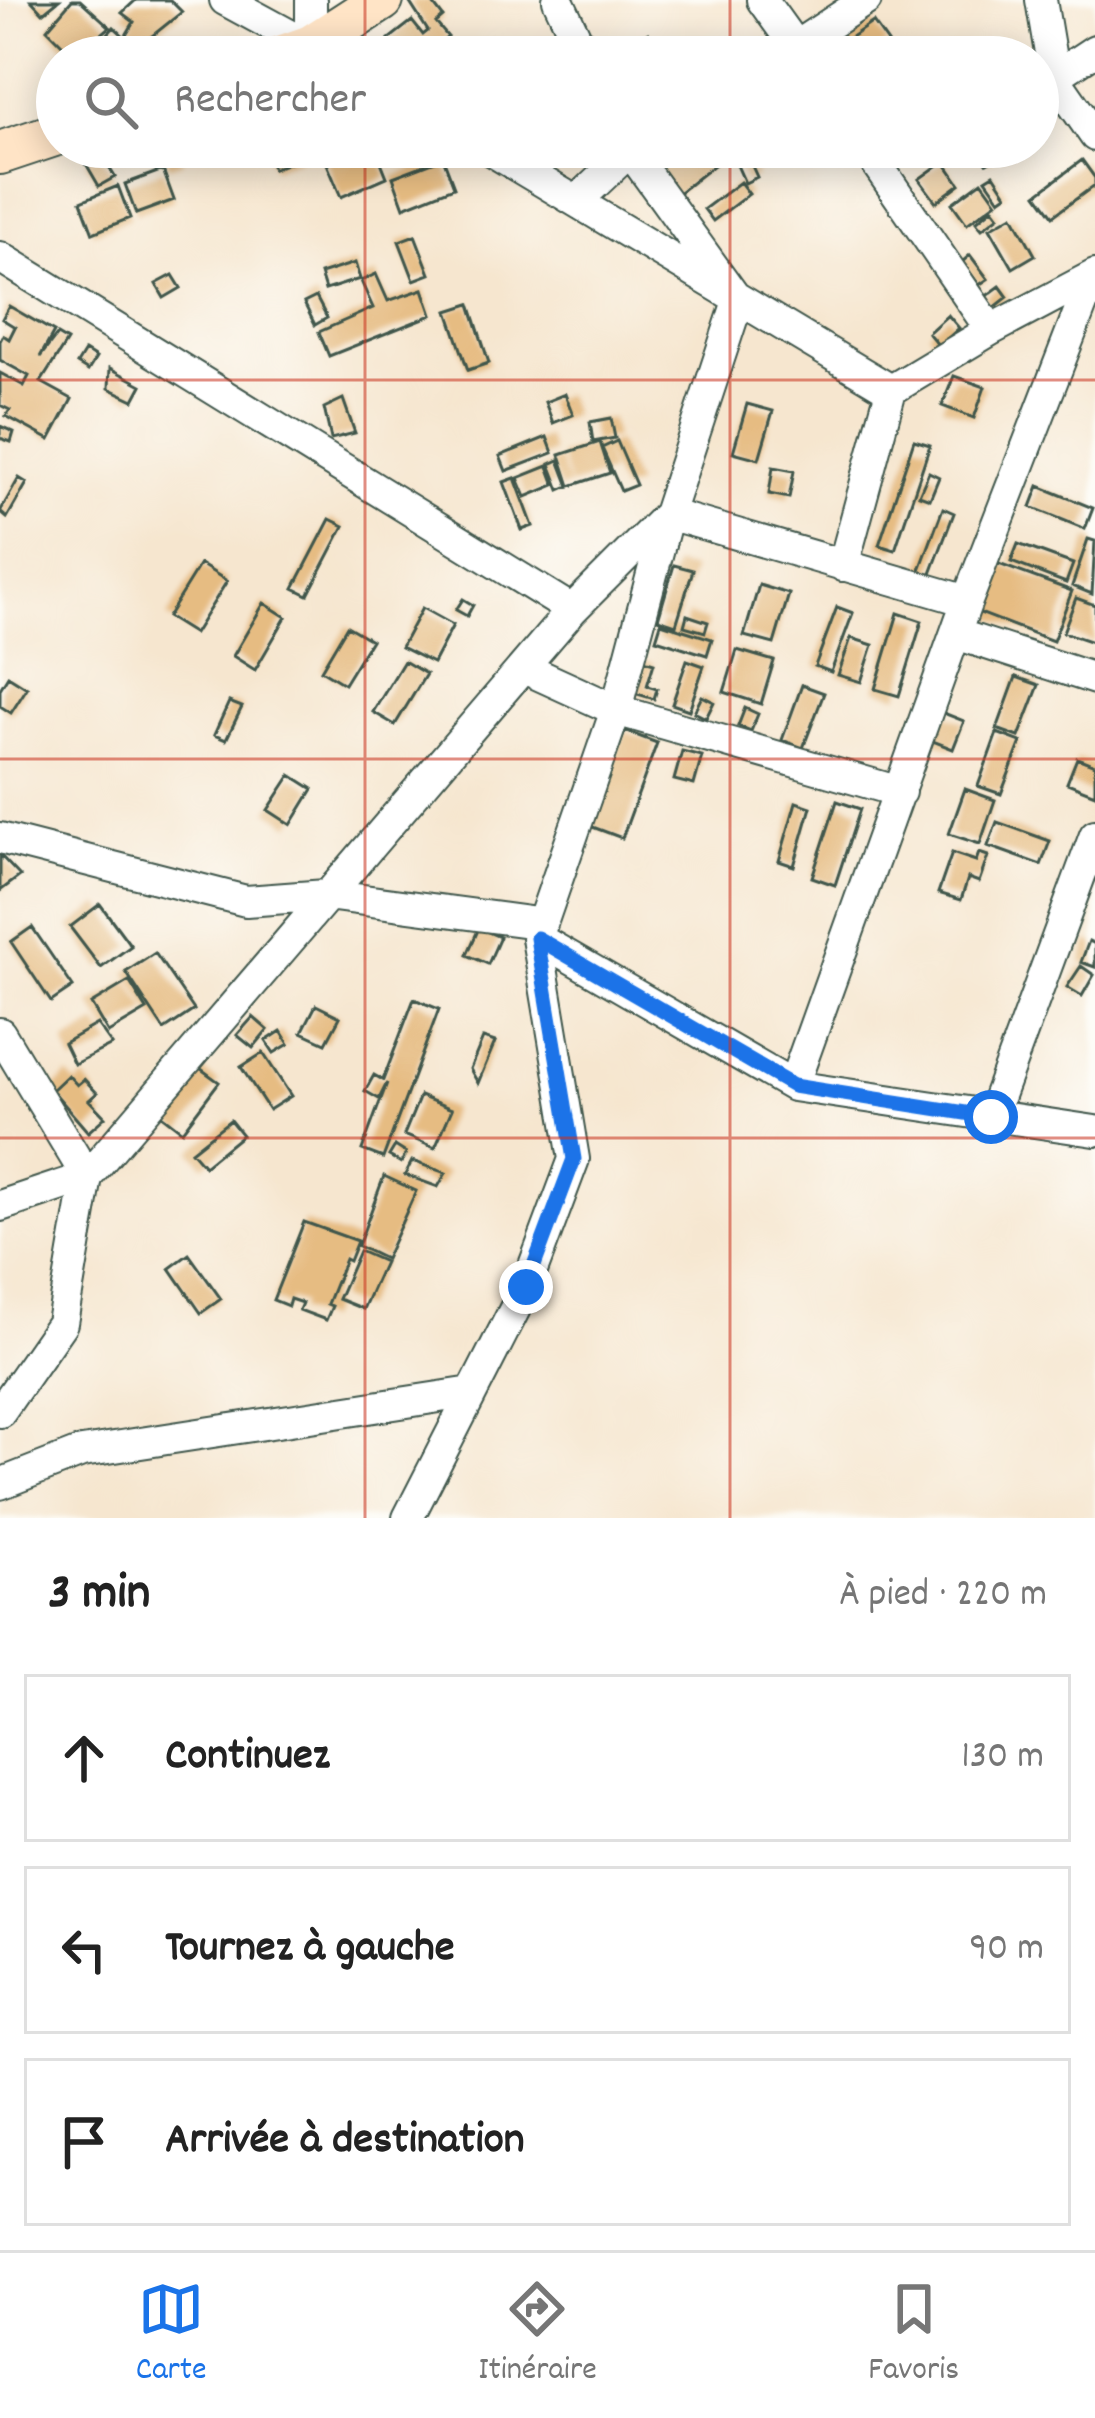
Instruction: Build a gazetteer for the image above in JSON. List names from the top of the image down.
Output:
{
  "page": {
    "search": "Rechercher",
    "heading": ["3 min", "À pied · 220 m"],
    "list": [
      ["Continuez", "130 m"],
      ["Tournez à gauche", "90 m"],
      "Arrivée à destination"
    ],
    "nav": ["Carte", "Itinéraire", "Favoris"]
  }
}
